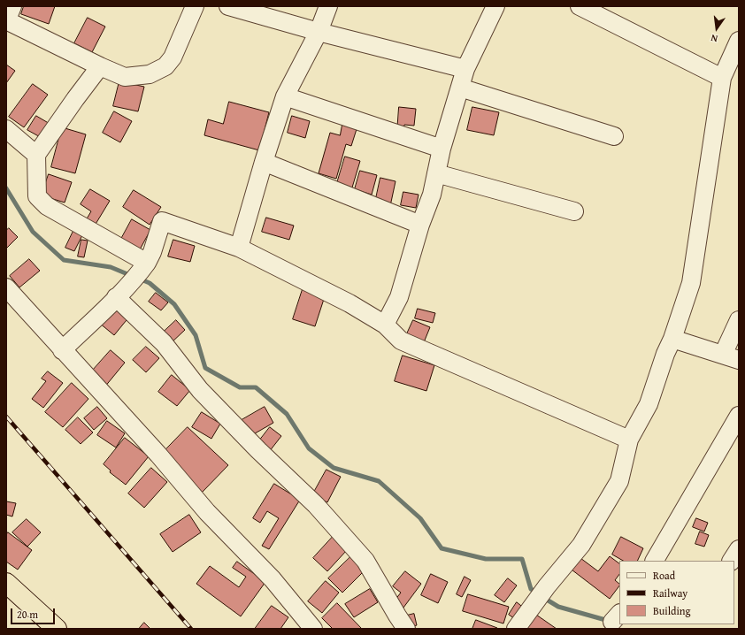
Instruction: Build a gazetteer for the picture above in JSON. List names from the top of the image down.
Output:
{
  "legend": ["Road", "Railway", "Building"],
  "scale_bar": "20 m",
  "north": "bottom"
}
